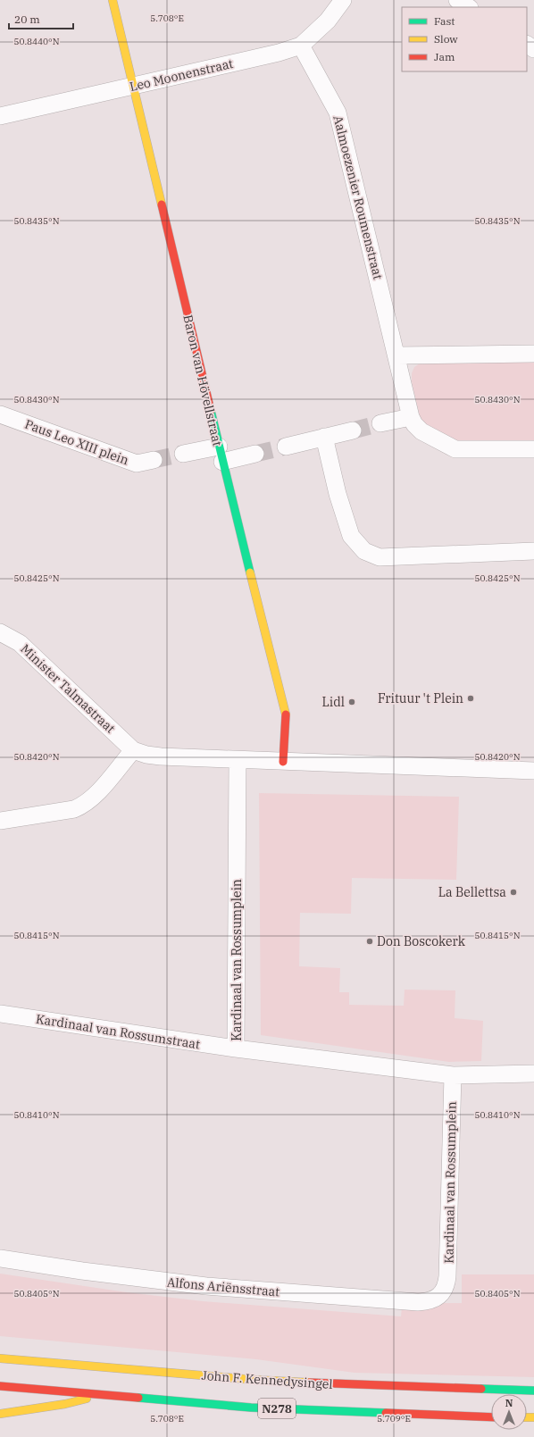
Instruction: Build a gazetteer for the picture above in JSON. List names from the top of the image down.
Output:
{
  "streets": {
    "main road": ["Baron van Hövellstraat", "John F. Kennedysingel", "N278"],
    "street": [
      "Leo Moonenstraat",
      "Aalmoezenier Roumenstraat",
      "Paus Leo XIII plein",
      "Minister Talmastraat",
      "Kardinaal van Rossumplein",
      "Kardinaal van Rossumstraat",
      "Alfons Ariënsstraat"
    ]
  },
  "crossings": [
    ["Leo Moonenstraat", "Aalmoezenier Roumenstraat"],
    ["Leo Moonenstraat", "Baron van Hövellstraat"],
    ["Kardinaal van Rossumplein", "Kardinaal van Rossumstraat"],
    ["Kardinaal van Rossumplein", "Alfons Ariënsstraat"]
  ],
  "places": [
    "Frituur 't Plein",
    "Lidl",
    "La Bellettsa",
    "Don Boscokerk"
  ],
  "legend": ["Fast", "Slow", "Jam"],
  "scale_bar": "20 m",
  "north": "top",
  "coordinates": [
    "5.708°E",
    "50.8440°N",
    "50.8435°N",
    "50.8430°N",
    "50.8425°N",
    "50.8420°N",
    "50.8415°N",
    "50.8410°N",
    "50.8405°N",
    "5.709°E"
  ]
}
